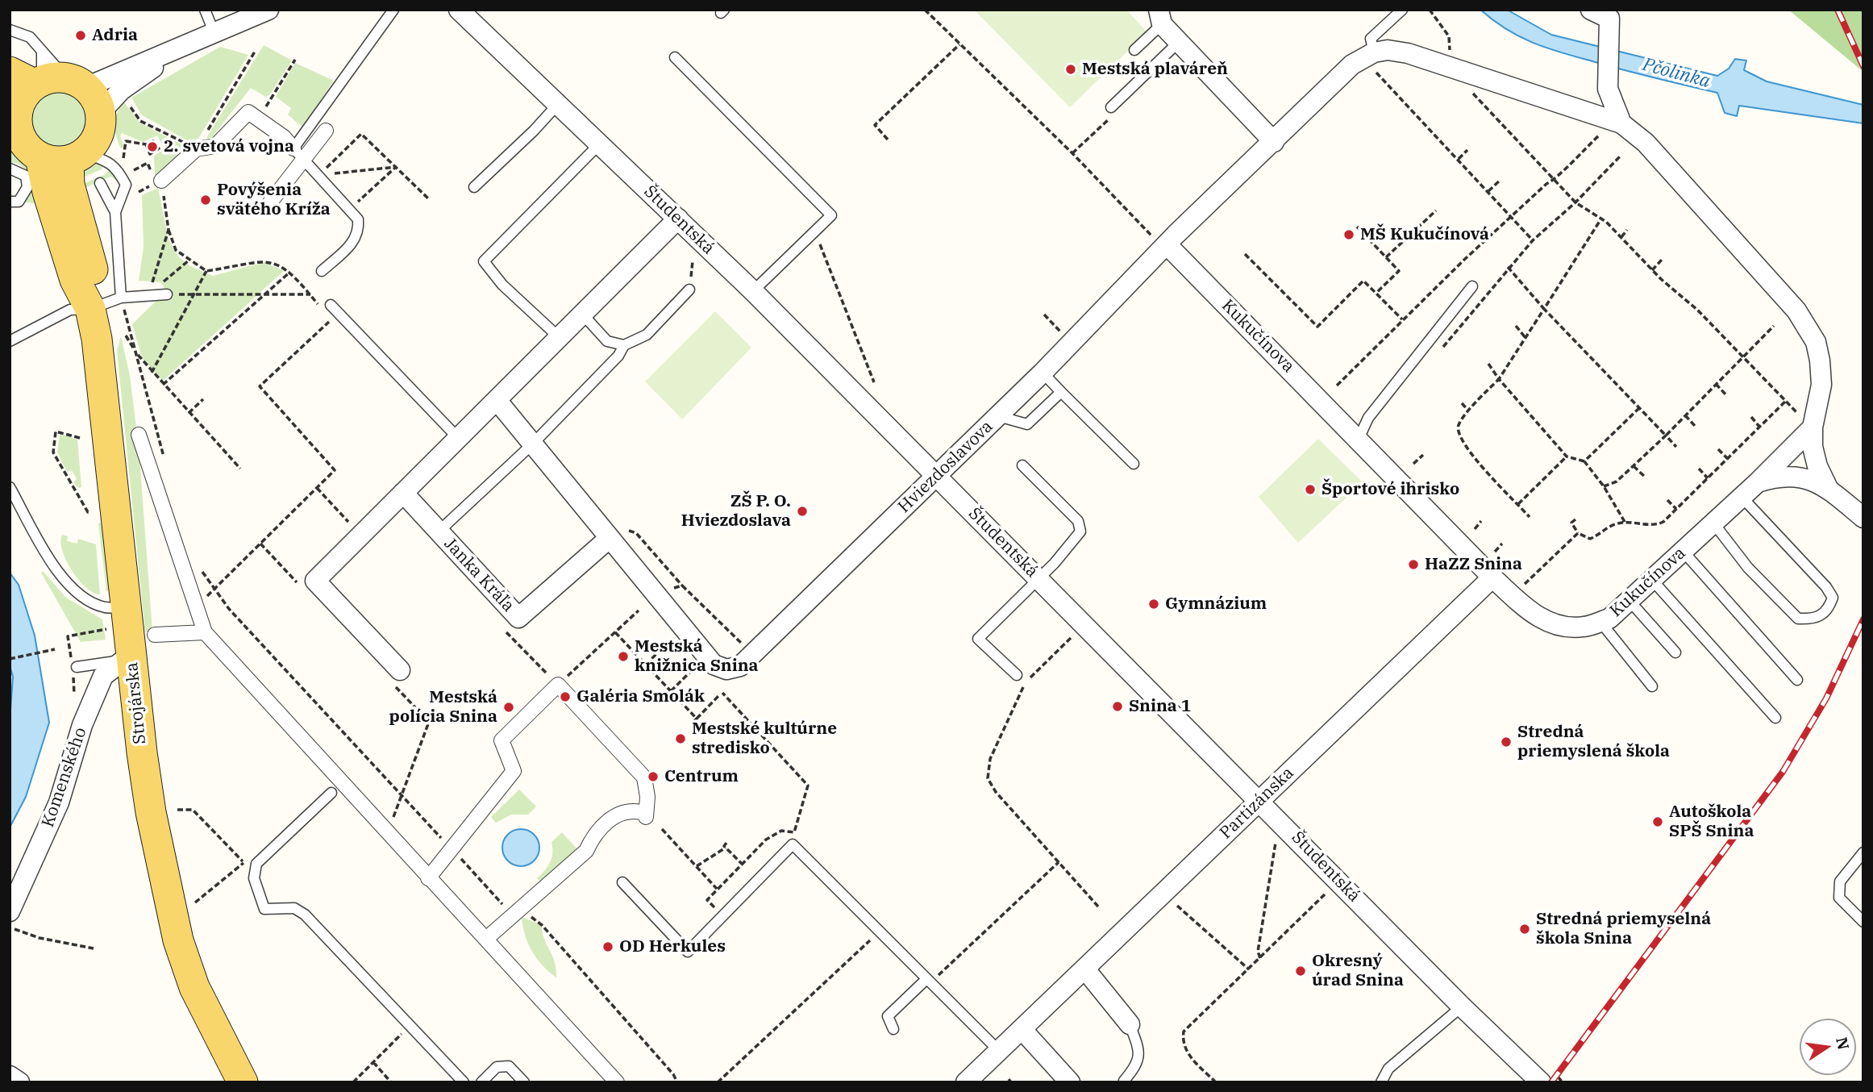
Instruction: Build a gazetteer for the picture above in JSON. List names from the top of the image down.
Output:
{
  "streets": {
    "main road": ["Strojárska"],
    "street": [
      "Študentská",
      "Kukučínova",
      "Hviezdoslavova",
      "Janka Kráľa",
      "Komenského",
      "Partizánska"
    ]
  },
  "crossings": [
    ["Študentská", "Hviezdoslavova"],
    ["Študentská", "Partizánska"],
    ["Kukučínova", "Hviezdoslavova"],
    ["Kukučínova", "Partizánska"],
    ["Strojárska", "Komenského"]
  ],
  "water": ["Pčolinka"],
  "places": [
    "Adria",
    "Mestská plaváreň",
    "2. svetová vojna",
    "Povýšenia svätého Kríža",
    "MŠ Kukučínová",
    "Športové ihrisko",
    "ZŠ P. O. Hviezdoslava",
    "HaZZ Snina",
    "Gymnázium",
    "Mestská knižnica Snina",
    "Galéria Smolák",
    "Snina 1",
    "Mestská polícia Snina",
    "Mestské kultúrne stredisko",
    "Stredná priemyslená škola",
    "Centrum",
    "Autoškola SPŠ Snina",
    "Stredná priemyselná škola Snina",
    "OD Herkules",
    "Okresný úrad Snina"
  ],
  "north": "right"
}
